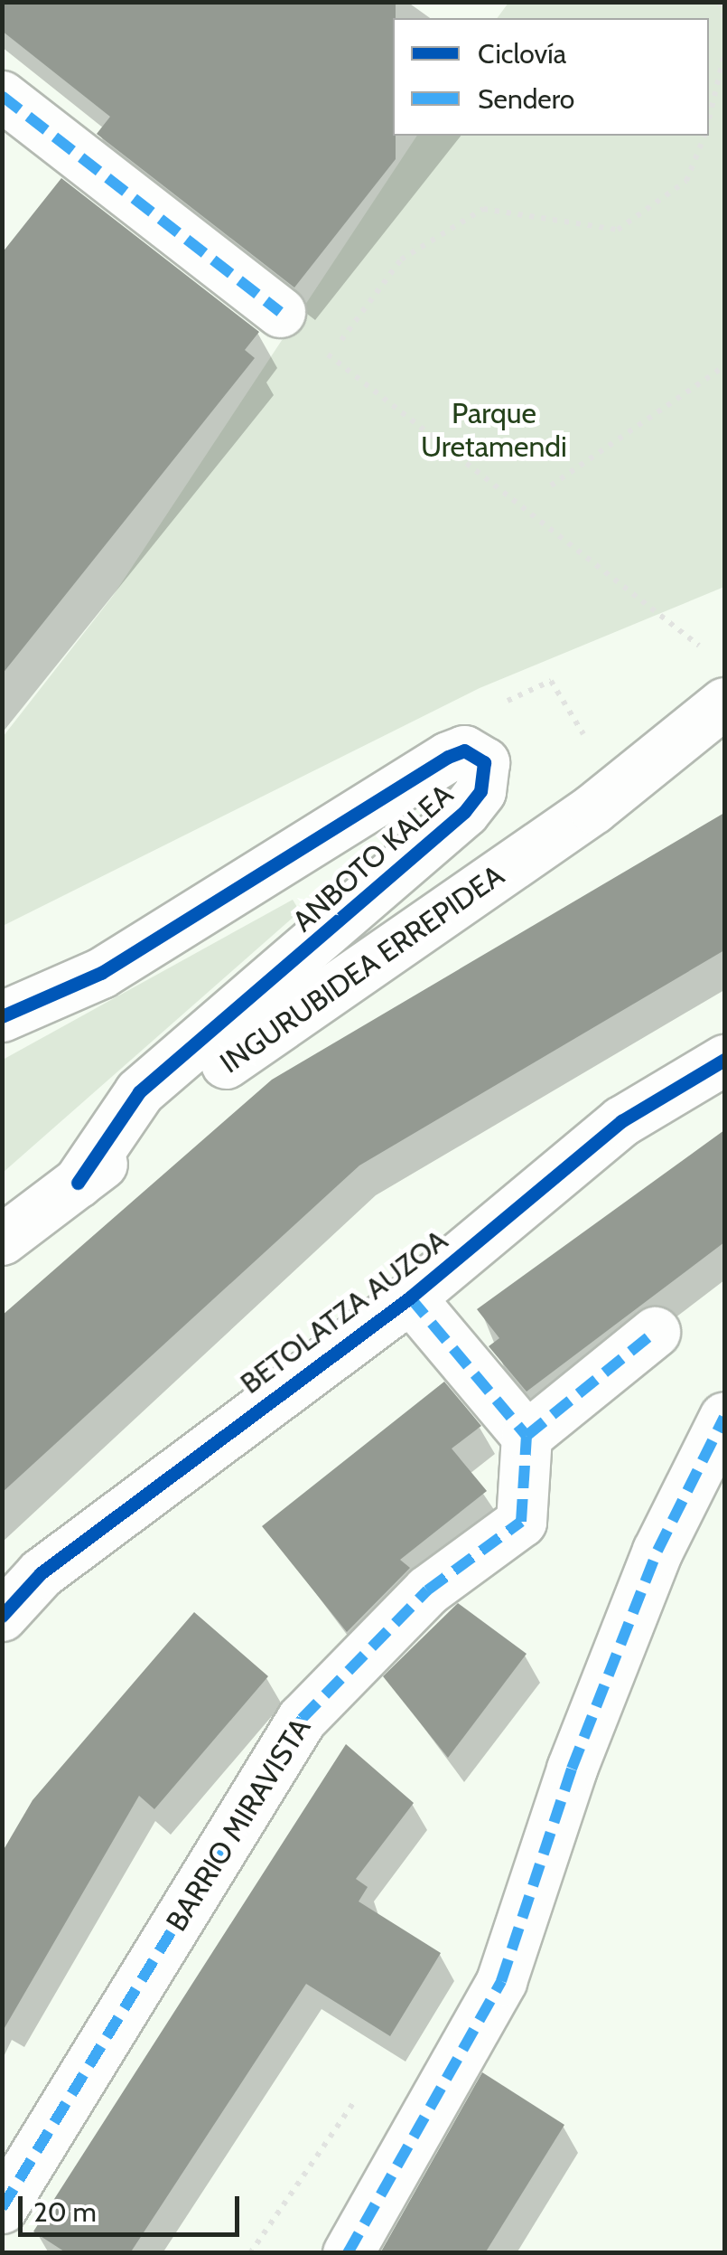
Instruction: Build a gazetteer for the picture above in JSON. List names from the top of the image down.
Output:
{
  "streets": {
    "street": [
      "ANBOTO KALEA",
      "INGURUBIDEA ERREPIDEA",
      "BETOLATZA AUZOA",
      "BARRIO MIRAVISTA"
    ]
  },
  "crossings": [
    ["ANBOTO KALEA", "INGURUBIDEA ERREPIDEA"]
  ],
  "parks": ["Parque Uretamendi"],
  "legend": ["Ciclovía", "Sendero"],
  "scale_bar": "20 m"
}
